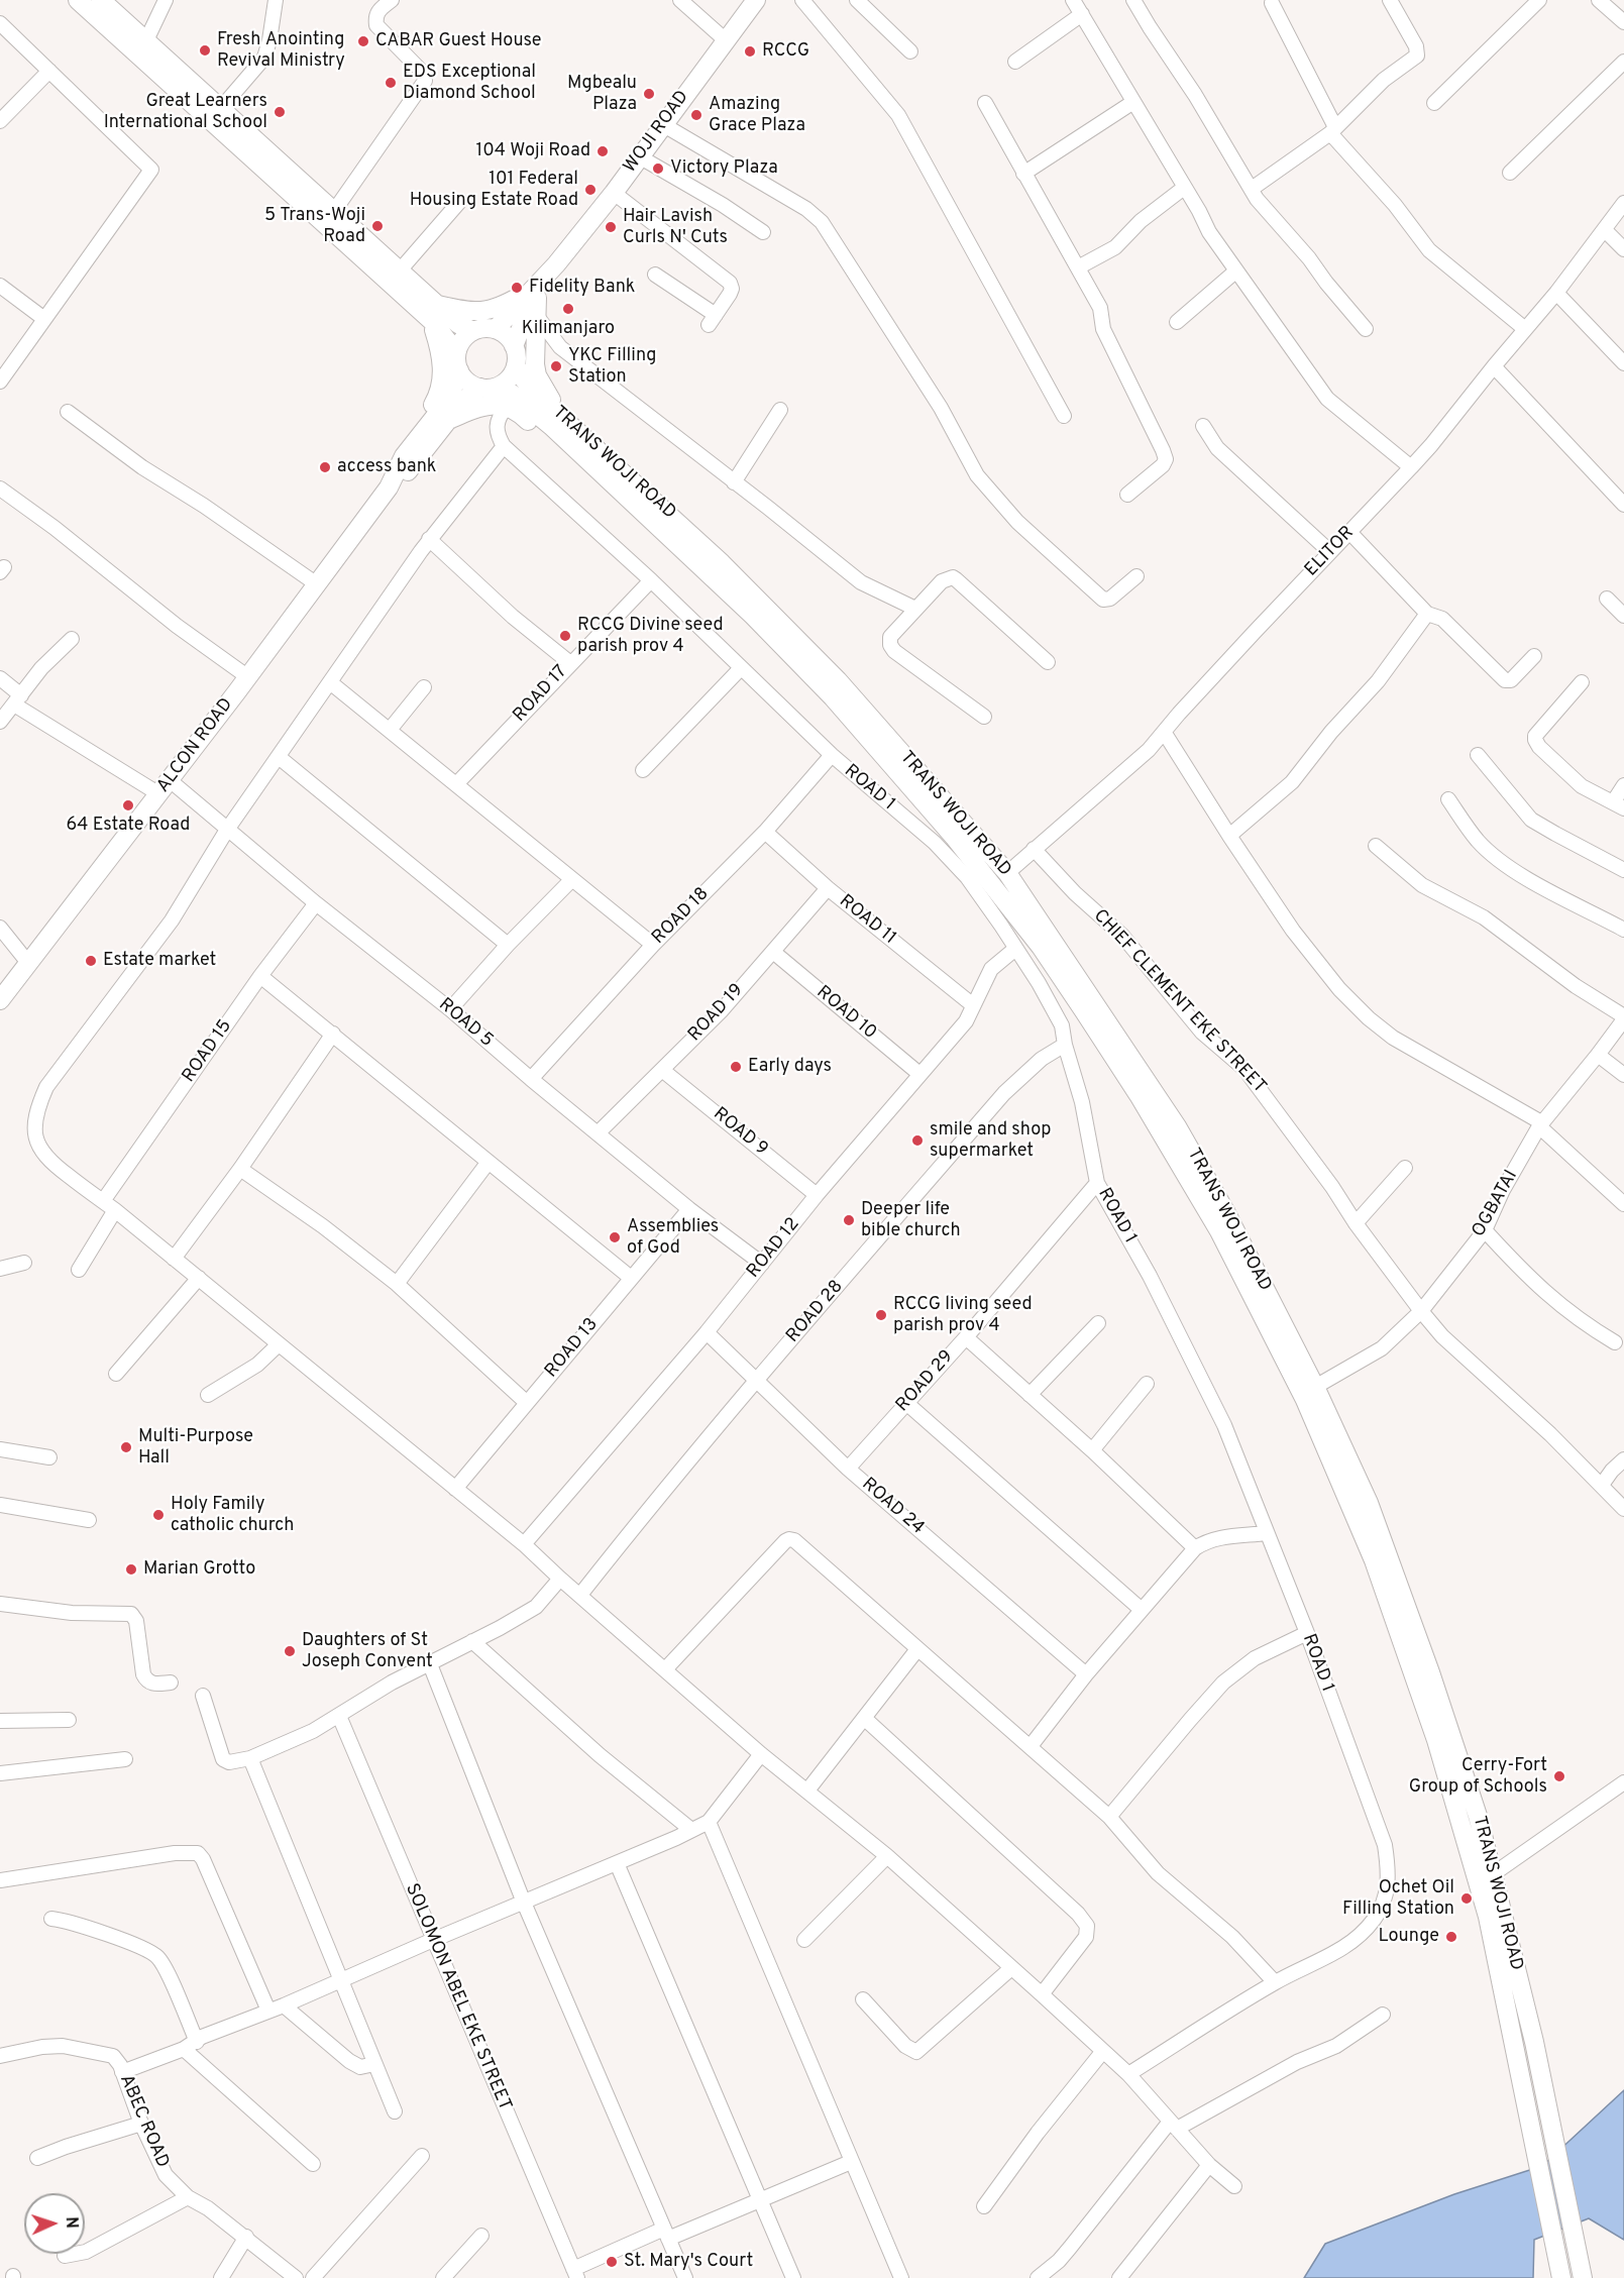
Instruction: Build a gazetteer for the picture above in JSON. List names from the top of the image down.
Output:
{
  "streets": {
    "main road": ["WOJI ROAD", "TRANS WOJI ROAD", "ALCON ROAD"],
    "street": [
      "ELITOR",
      "ROAD 17",
      "ROAD 1",
      "ROAD 18",
      "ROAD 11",
      "CHIEF CLEMENT EKE STREET",
      "ROAD 19",
      "ROAD 10",
      "ROAD 5",
      "ROAD 15",
      "ROAD 9",
      "OGBATAI",
      "ROAD 12",
      "ROAD 28",
      "ROAD 13",
      "ROAD 29",
      "ROAD 24",
      "SOLOMON ABEL EKE STREET",
      "ABEC ROAD"
    ]
  },
  "crossings": [
    ["WOJI ROAD", "TRANS WOJI ROAD"],
    ["TRANS WOJI ROAD", "ELITOR"],
    ["TRANS WOJI ROAD", "OGBATAI"],
    ["ELITOR", "CHIEF CLEMENT EKE STREET"],
    ["ROAD 17", "ROAD 1"],
    ["ALCON ROAD", "ROAD 5"],
    ["ROAD 1", "ROAD 18"],
    ["ROAD 1", "ROAD 12"],
    ["ROAD 1", "ROAD 28"],
    ["ROAD 1", "ROAD 29"],
    ["ROAD 18", "ROAD 11"],
    ["ROAD 18", "ROAD 5"],
    ["ROAD 11", "ROAD 19"],
    ["ROAD 11", "ROAD 12"],
    ["CHIEF CLEMENT EKE STREET", "OGBATAI"],
    ["ROAD 19", "ROAD 10"],
    ["ROAD 19", "ROAD 5"],
    ["ROAD 19", "ROAD 9"],
    ["ROAD 10", "ROAD 12"],
    ["ROAD 5", "ROAD 15"],
    ["ROAD 5", "ROAD 12"],
    ["ROAD 5", "ROAD 13"],
    ["ROAD 9", "ROAD 12"],
    ["ROAD 12", "ROAD 24"],
    ["ROAD 28", "ROAD 24"],
    ["ROAD 29", "ROAD 24"]
  ],
  "places": [
    "CABAR Guest House",
    "Fresh Anointing Revival Ministry",
    "RCCG",
    "EDS Exceptional Diamond School",
    "Mgbealu Plaza",
    "Great Learners International School",
    "Amazing Grace Plaza",
    "104 Woji Road",
    "Victory Plaza",
    "101 Federal Housing Estate Road",
    "5 Trans-Woji Road",
    "Hair Lavish Curls N' Cuts",
    "Fidelity Bank",
    "Kilimanjaro",
    "YKC Filling Station",
    "access bank",
    "RCCG Divine seed parish prov 4",
    "64 Estate Road",
    "Estate market",
    "Early days",
    "smile and shop supermarket",
    "Deeper life bible church",
    "Assemblies of God",
    "RCCG living seed parish prov 4",
    "Multi-Purpose Hall",
    "Holy Family catholic church",
    "Marian Grotto",
    "Daughters of St Joseph Convent",
    "Cerry-Fort Group of Schools",
    "Ochet Oil Filling Station",
    "Lounge",
    "St. Mary's Court"
  ],
  "north": "right"
}
